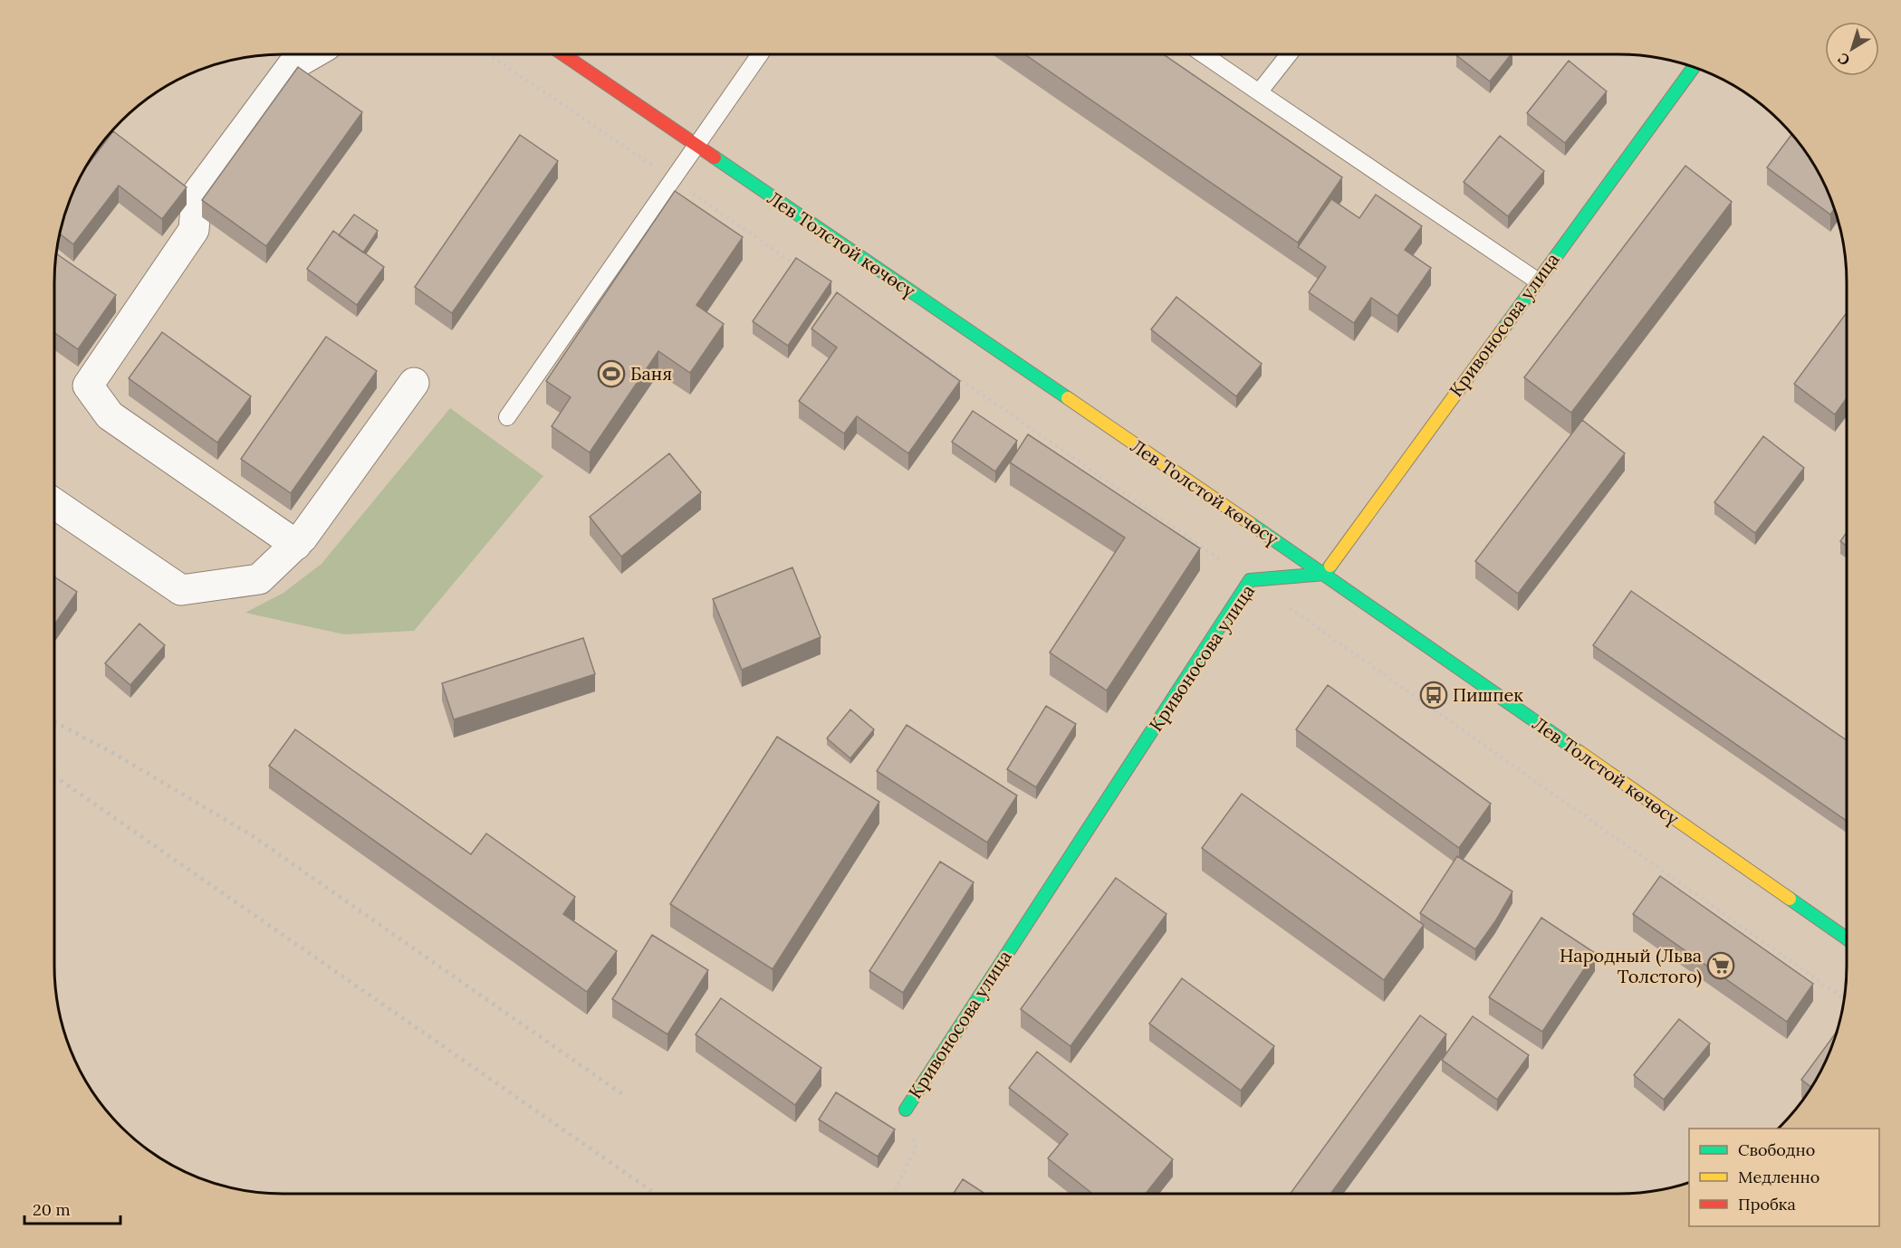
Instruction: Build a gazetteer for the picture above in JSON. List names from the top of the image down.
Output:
{
  "streets": {
    "main road": ["Лев Толстой көчөсү", "Кривоносова улица"]
  },
  "crossings": [
    ["Лев Толстой көчөсү", "Кривоносова улица"]
  ],
  "places": {
    "sports": ["Баня"],
    "bus stop": ["Пишпек"],
    "supermarket": ["Народный (Льва Толстого)"]
  },
  "legend": ["Свободно", "Медленно", "Пробка"],
  "scale_bar": "20 m",
  "north": "bottom left"
}
